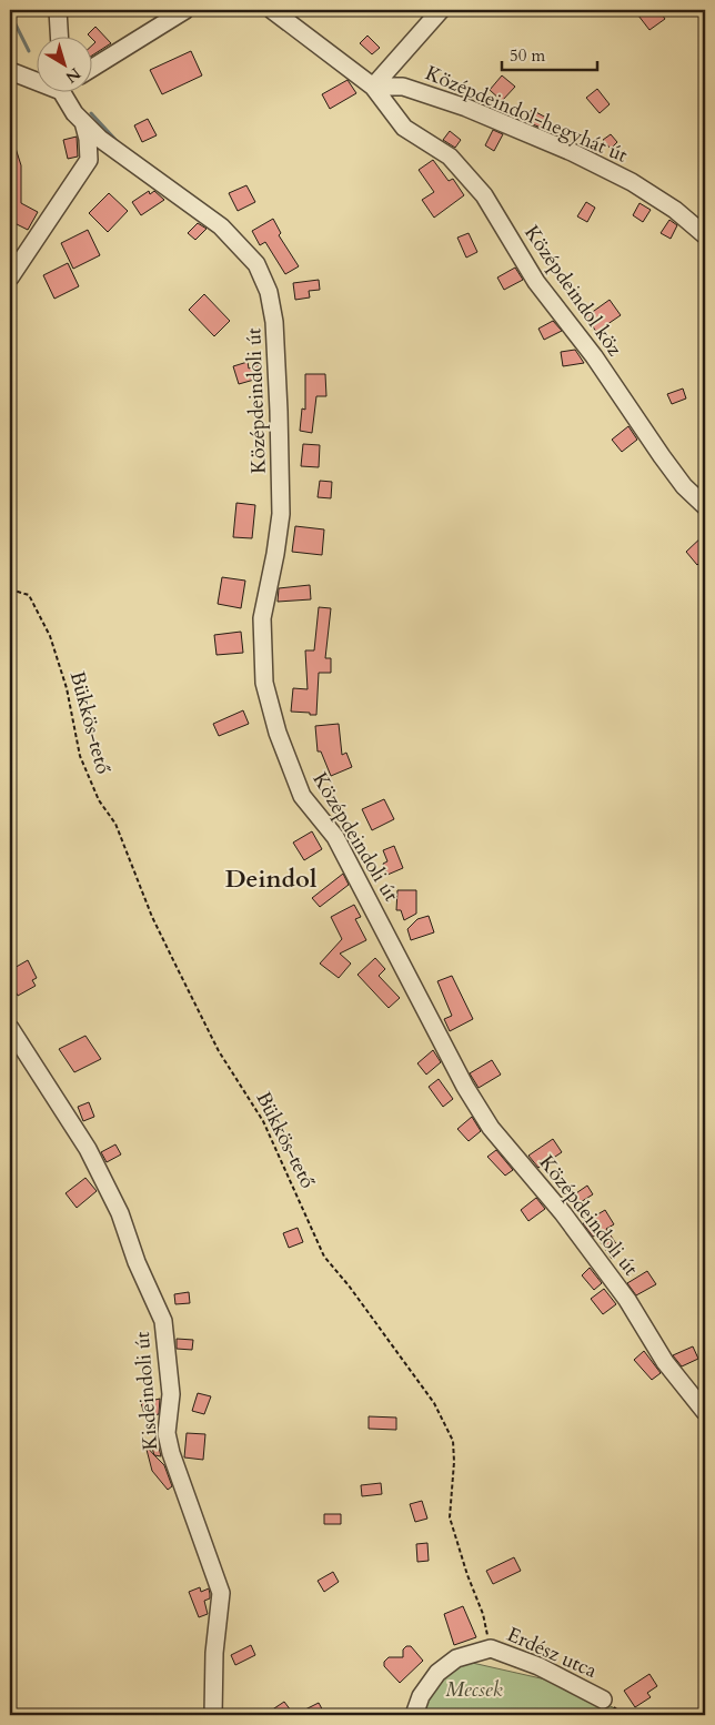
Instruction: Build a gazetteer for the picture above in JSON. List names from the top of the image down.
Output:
{
  "streets": {
    "street": [
      "Középdeindol-hegyhát út",
      "Középdeindol köz",
      "Középdeindoli út",
      "Kisdeindoli út",
      "Erdész utca"
    ],
    "path": ["Bükkös-tető"]
  },
  "crossings": [
    ["Középdeindol-hegyhát út", "Középdeindol köz"],
    ["Bükkös-tető", "Erdész utca"]
  ],
  "districts": ["Deindol"],
  "parks": ["Mecsek"],
  "scale_bar": "50 m",
  "north": "bottom right"
}
